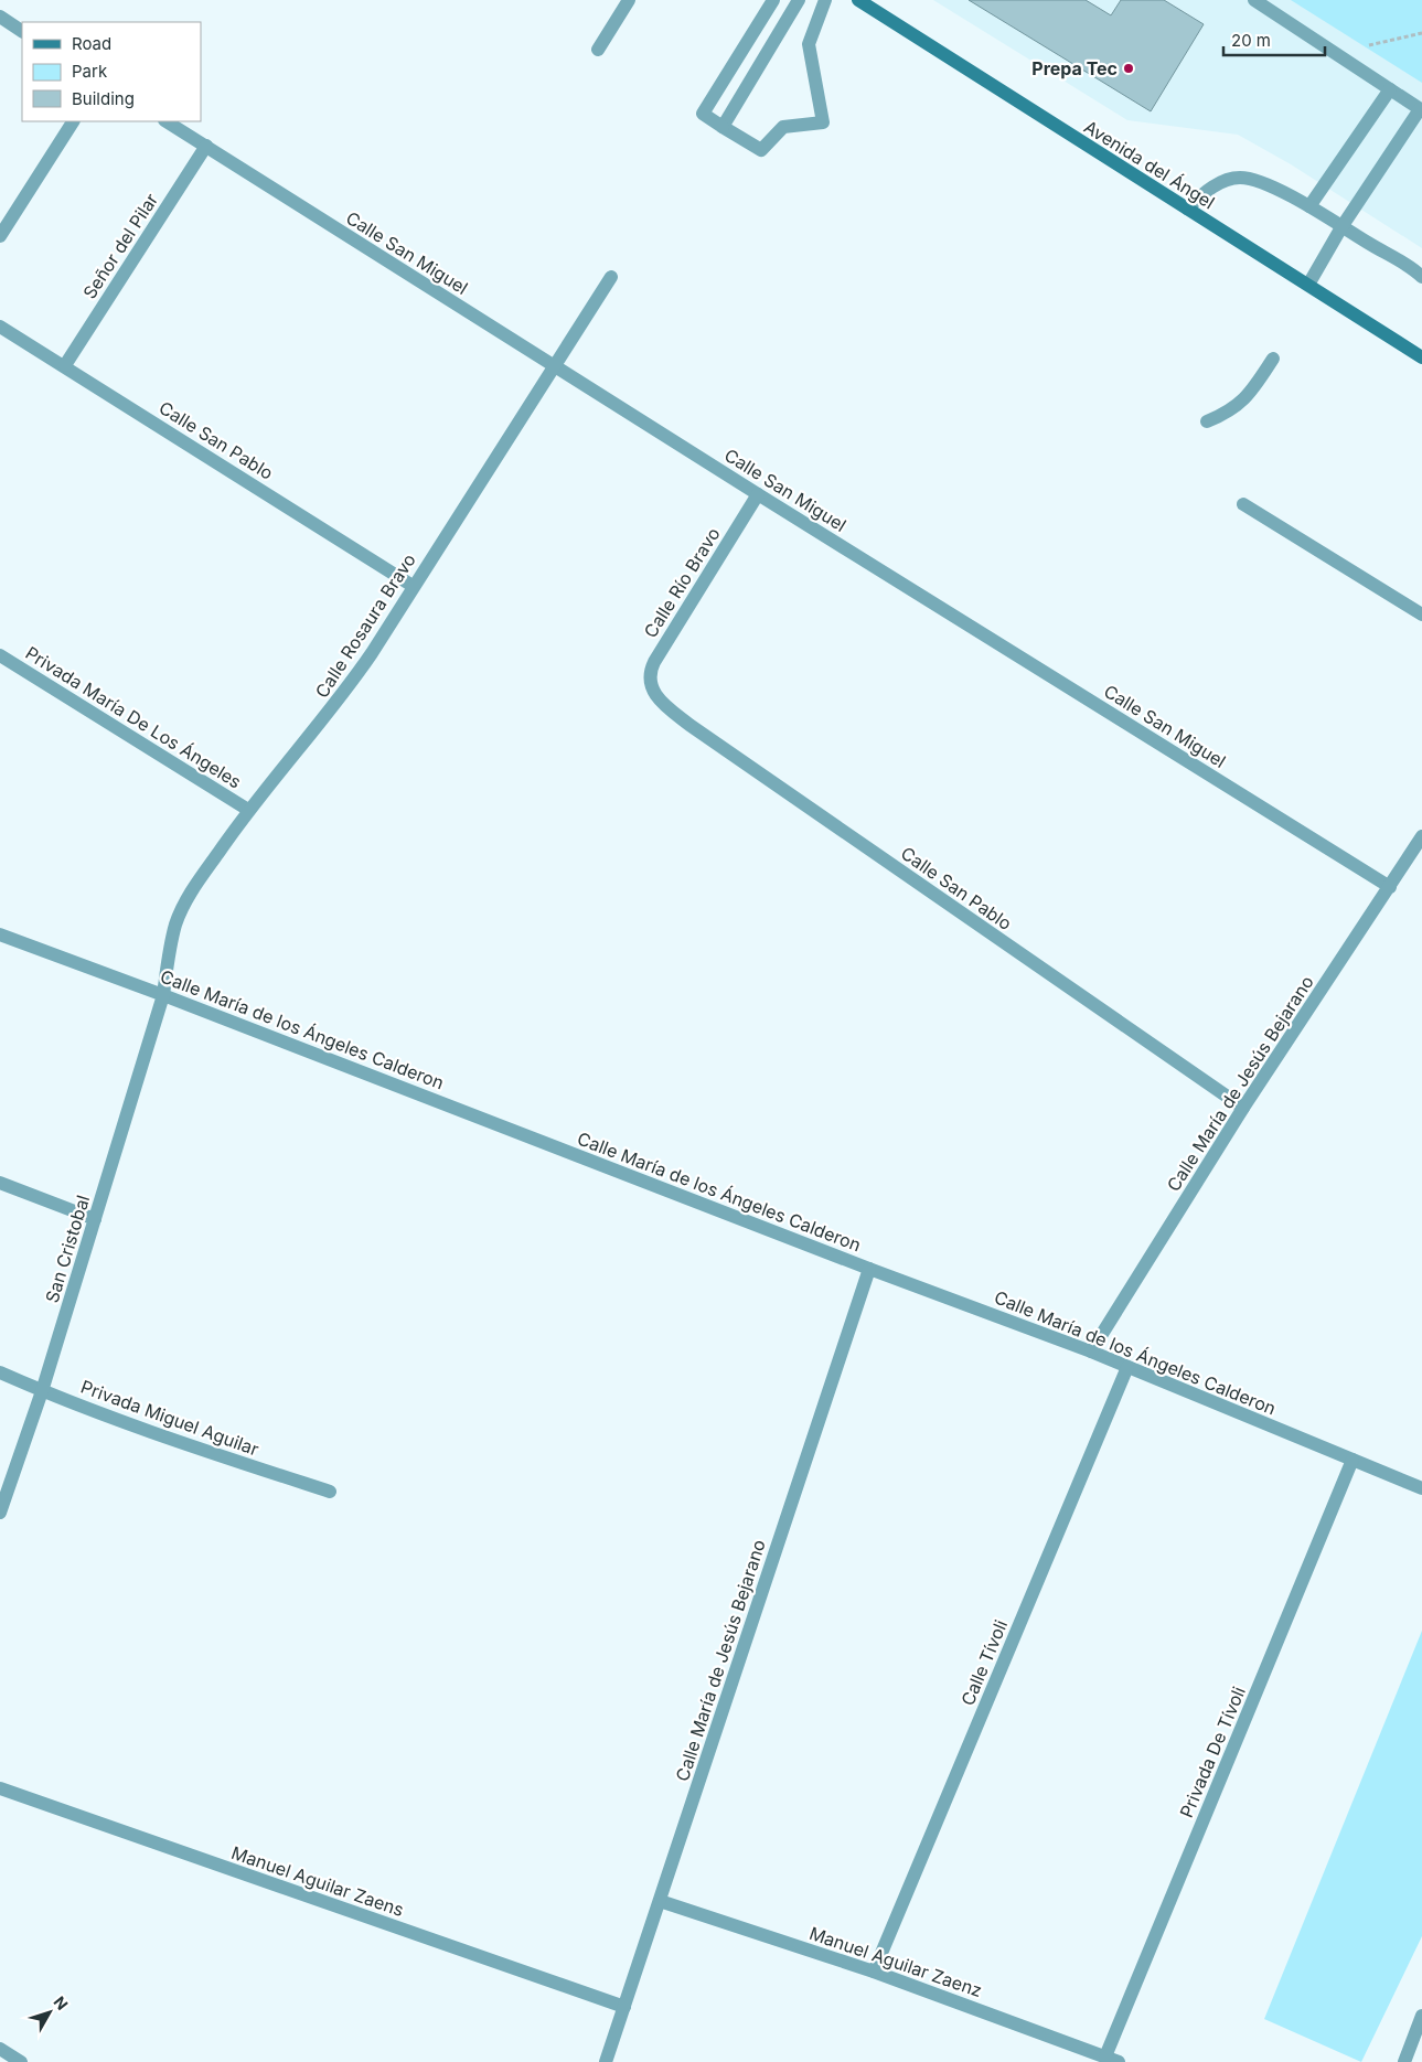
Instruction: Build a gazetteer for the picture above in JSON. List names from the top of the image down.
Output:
{
  "streets": {
    "street": [
      "Avenida del Ángel",
      "Señor del Pilar",
      "Calle San Miguel",
      "Calle San Pablo",
      "Calle Río Bravo",
      "Calle Rosaura Bravo",
      "Privada María De Los Ángeles",
      "Calle María de los Ángeles Calderon",
      "Calle María de Jesús Bejarano",
      "San Cristobal",
      "Privada Miguel Aguilar",
      "Calle Tívoli",
      "Privada De Tívoli",
      "Manuel Aguilar Zaens",
      "Manuel Aguilar Zaenz"
    ]
  },
  "crossings": [
    ["Señor del Pilar", "Calle San Miguel"],
    ["Señor del Pilar", "Calle San Pablo"],
    ["Calle San Miguel", "Calle Río Bravo"],
    ["Calle San Miguel", "Calle Rosaura Bravo"],
    ["Calle San Miguel", "Calle María de Jesús Bejarano"],
    ["Calle San Pablo", "Calle Río Bravo"],
    ["Calle San Pablo", "Calle Rosaura Bravo"],
    ["Calle San Pablo", "Calle María de Jesús Bejarano"],
    ["Calle Rosaura Bravo", "Privada María De Los Ángeles"],
    ["Calle Rosaura Bravo", "Calle María de los Ángeles Calderon"],
    ["Calle Rosaura Bravo", "San Cristobal"],
    ["Calle María de los Ángeles Calderon", "Calle María de Jesús Bejarano"],
    ["Calle María de los Ángeles Calderon", "San Cristobal"],
    ["Calle María de los Ángeles Calderon", "Calle Tívoli"],
    ["Calle María de los Ángeles Calderon", "Privada De Tívoli"],
    ["Calle María de Jesús Bejarano", "Manuel Aguilar Zaens"],
    ["Calle María de Jesús Bejarano", "Manuel Aguilar Zaenz"],
    ["San Cristobal", "Privada Miguel Aguilar"],
    ["Calle Tívoli", "Manuel Aguilar Zaenz"],
    ["Privada De Tívoli", "Manuel Aguilar Zaenz"]
  ],
  "places": ["Prepa Tec"],
  "legend": ["Road", "Park", "Building"],
  "scale_bar": "20 m",
  "north": "top right"
}
